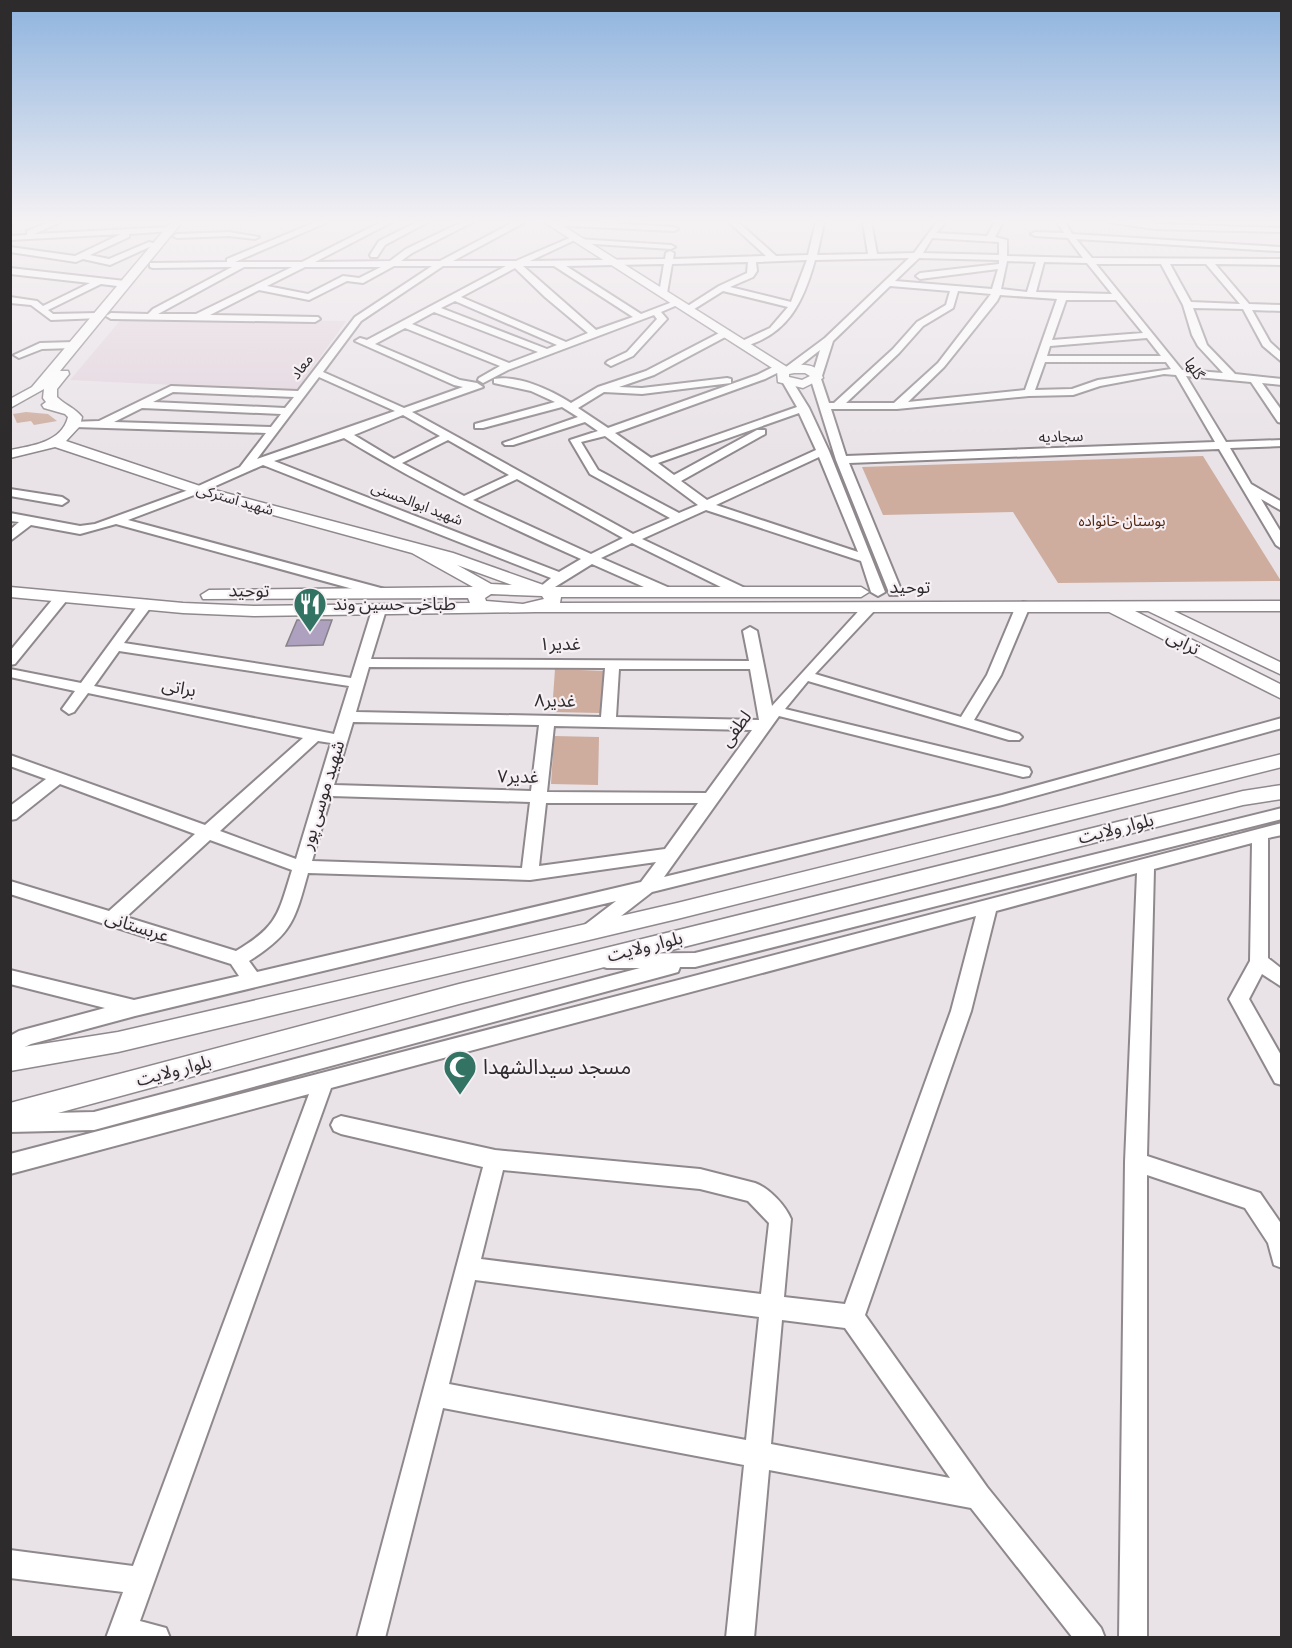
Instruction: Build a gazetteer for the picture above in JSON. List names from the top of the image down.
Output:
{
  "streets": {
    "main road": [
      "شهید آسترکی",
      "توحید",
      "ترابی",
      "بلوار ولایت"
    ],
    "street": [
      "معاد",
      "گلها",
      "سجادیه",
      "شهید ابوالحسنی",
      "غدیر۱",
      "براتی",
      "غدیر۸",
      "لطفی",
      "غدیر۷",
      "شهید موسی پور",
      "عربستانی"
    ]
  },
  "crossings": [
    ["گلها", "سجادیه"],
    ["توحید", "ترابی"],
    ["توحید", "لطفی"],
    ["توحید", "شهید موسی پور"],
    ["غدیر۱", "شهید موسی پور"],
    ["براتی", "شهید موسی پور"],
    ["غدیر۸", "لطفی"],
    ["غدیر۸", "شهید موسی پور"],
    ["لطفی", "غدیر۷"],
    ["غدیر۷", "شهید موسی پور"],
    ["شهید موسی پور", "عربستانی"]
  ],
  "parks": ["بوستان خانواده"],
  "places": {
    "restaurant": ["طباخی حسین وند"],
    "mosque": ["مسجد سیدالشهدا"]
  }
}
